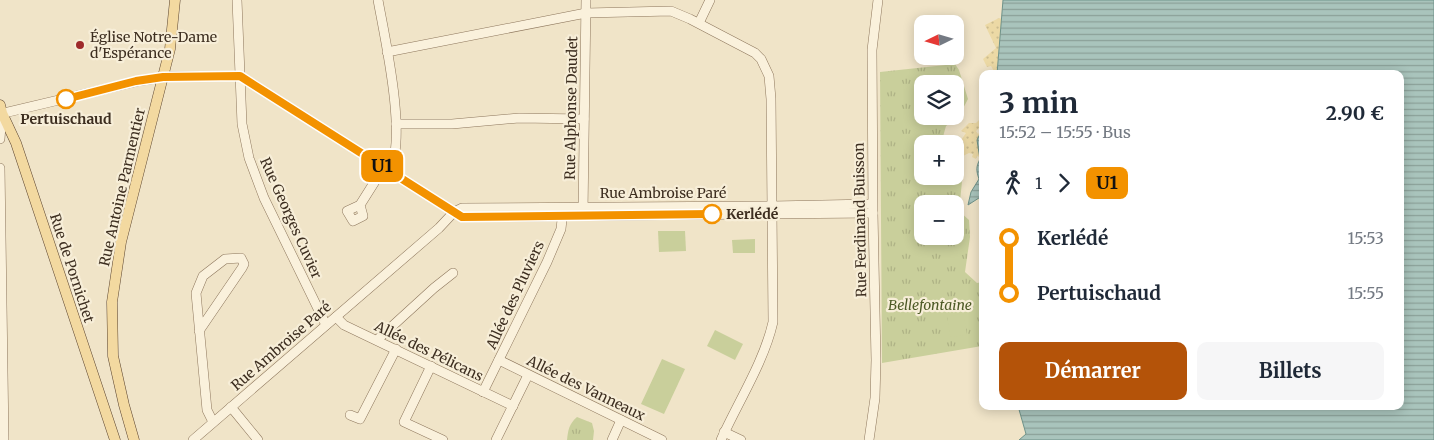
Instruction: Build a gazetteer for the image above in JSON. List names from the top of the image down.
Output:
{
  "streets": {
    "main road": ["Rue Antoine Parmentier", "Rue de Pornichet"],
    "street": [
      "Rue Alphonse Daudet",
      "Rue Ambroise Paré",
      "Rue Georges Cuvier",
      "Rue Ferdinand Buisson",
      "Allée des Pluviers",
      "Allée des Pélicans",
      "Allée des Vanneaux"
    ]
  },
  "crossings": [
    ["Rue Alphonse Daudet", "Rue Ambroise Paré"],
    ["Rue Ambroise Paré", "Rue Georges Cuvier"],
    ["Rue Ambroise Paré", "Rue Ferdinand Buisson"],
    ["Rue Ambroise Paré", "Allée des Pluviers"],
    ["Rue Ambroise Paré", "Allée des Pélicans"],
    ["Allée des Pluviers", "Allée des Pélicans"],
    ["Allée des Pluviers", "Allée des Vanneaux"]
  ],
  "parks": ["Bellefontaine"],
  "places": ["Église Notre-Dame d'Espérance", "Pertuischaud", "Kerlédé"],
  "lines": ["bus line U1"],
  "north": "left",
  "page": {
    "on_map": "U1",
    "map_buttons": ["+", "−"],
    "heading": ["3 min", "15:52 – 15:55 · Bus", "2.90 €"],
    "legs": ["1", "U1"],
    "list": [
      {
        "name": "Kerlédé",
        "value": "15:53"
      },
      {
        "name": "Pertuischaud",
        "value": "15:55"
      }
    ],
    "buttons": ["Démarrer", "Billets"]
  }
}
